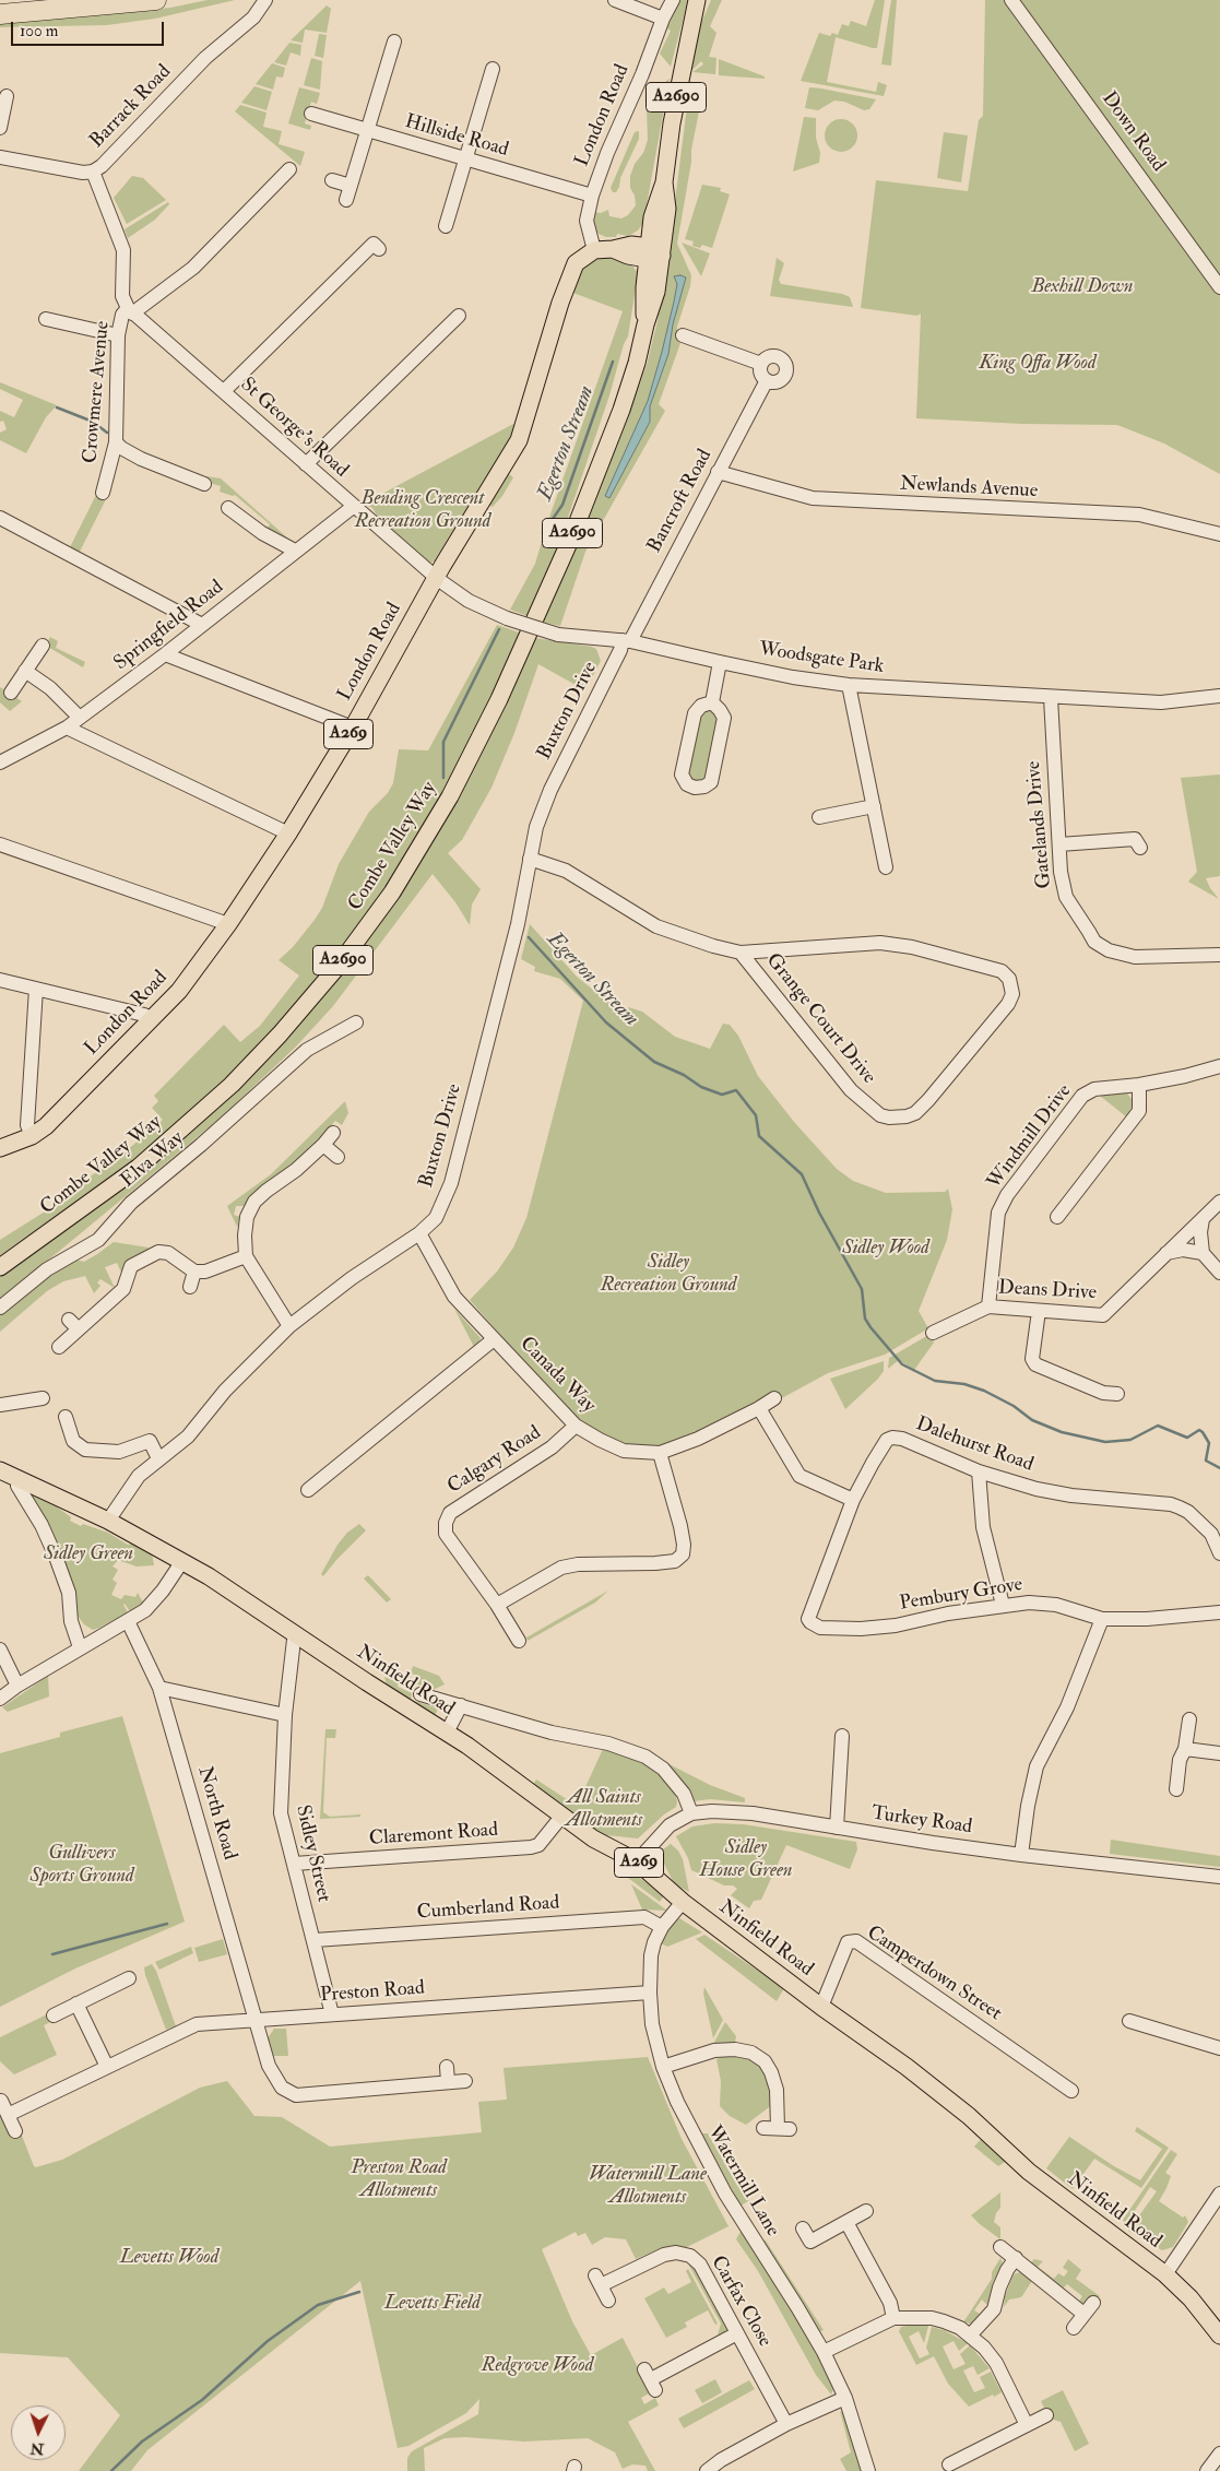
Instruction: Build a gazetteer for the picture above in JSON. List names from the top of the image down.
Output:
{
  "streets": {
    "main road": [
      "A2690",
      "London Road",
      "A269",
      "Combe Valley Way",
      "Ninfield Road"
    ],
    "street": [
      "Barrack Road",
      "Down Road",
      "Hillside Road",
      "Crowmere Avenue",
      "St George's Road",
      "Newlands Avenue",
      "Bancroft Road",
      "Springfield Road",
      "Woodsgate Park",
      "Buxton Drive",
      "Gatelands Drive",
      "Grange Court Drive",
      "Windmill Drive",
      "Elva Way",
      "Deans Drive",
      "Canada Way",
      "Dalehurst Road",
      "Calgary Road",
      "Pembury Grove",
      "North Road",
      "Turkey Road",
      "Claremont Road",
      "Sidley Street",
      "Cumberland Road",
      "Camperdown Street",
      "Preston Road",
      "Watermill Lane",
      "Carfax Close"
    ]
  },
  "crossings": [
    ["Barrack Road", "Crowmere Avenue"],
    ["London Road", "Hillside Road"],
    ["London Road", "St George's Road"],
    ["London Road", "Woodsgate Park"],
    ["Crowmere Avenue", "St George's Road"],
    ["St George's Road", "Springfield Road"],
    ["St George's Road", "Woodsgate Park"],
    ["Newlands Avenue", "Bancroft Road"],
    ["Bancroft Road", "Woodsgate Park"],
    ["Bancroft Road", "Buxton Drive"],
    ["Woodsgate Park", "Buxton Drive"],
    ["Woodsgate Park", "Gatelands Drive"],
    ["Buxton Drive", "Grange Court Drive"],
    ["Buxton Drive", "Canada Way"],
    ["Buxton Drive", "Ninfield Road"],
    ["Windmill Drive", "Deans Drive"],
    ["Canada Way", "Calgary Road"],
    ["Dalehurst Road", "Pembury Grove"],
    ["Ninfield Road", "Turkey Road"],
    ["Ninfield Road", "Claremont Road"],
    ["Ninfield Road", "Sidley Street"],
    ["Ninfield Road", "Camperdown Street"],
    ["Ninfield Road", "Watermill Lane"],
    ["North Road", "Preston Road"],
    ["Claremont Road", "Sidley Street"],
    ["Sidley Street", "Cumberland Road"],
    ["Sidley Street", "Preston Road"],
    ["Cumberland Road", "Watermill Lane"],
    ["Preston Road", "Watermill Lane"]
  ],
  "water": ["Egerton Stream"],
  "parks": [
    "Bexhill Down",
    "King Offa Wood",
    "Bending Crescent Recreation Ground",
    "Sidley Wood",
    "Sidley Recreation Ground",
    "Sidley Green",
    "All Saints Allotments",
    "Sidley House Green",
    "Gullivers Sports Ground",
    "Preston Road Allotments",
    "Watermill Lane Allotments",
    "Levetts Wood",
    "Levetts Field",
    "Redgrove Wood"
  ],
  "scale_bar": "100 m",
  "north": "bottom"
}
